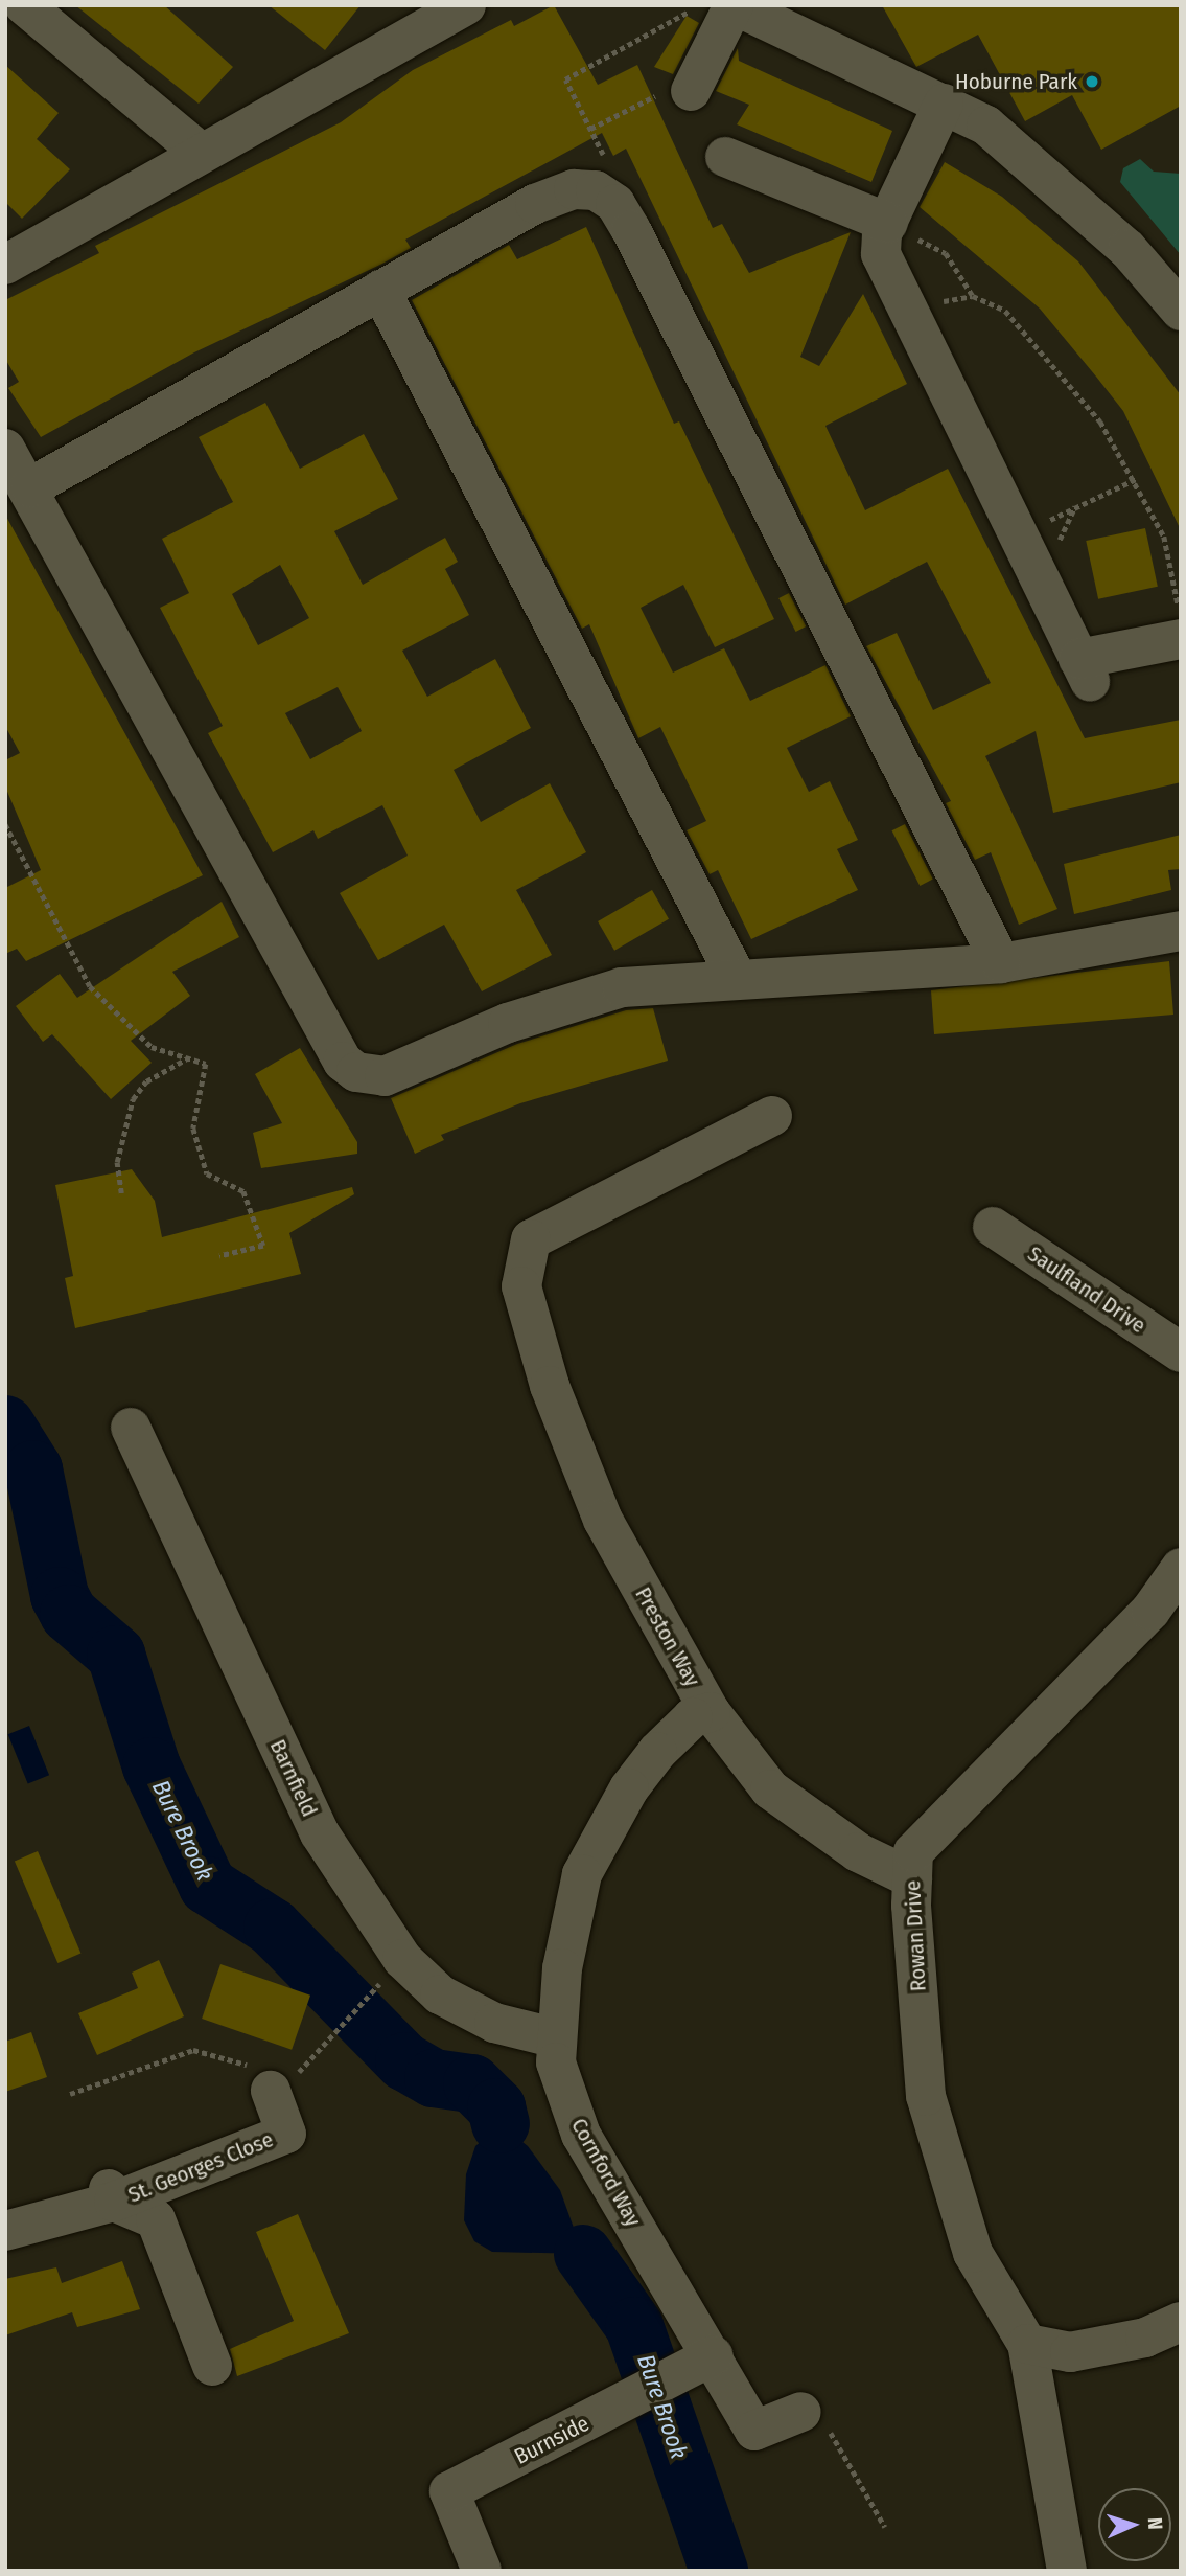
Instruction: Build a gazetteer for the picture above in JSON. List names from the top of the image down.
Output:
{
  "streets": {
    "street": [
      "Saulfland Drive",
      "Preston Way",
      "Barnfield",
      "Rowan Drive",
      "St. Georges Close",
      "Cornford Way",
      "Burnside"
    ]
  },
  "crossings": [
    ["Preston Way", "Rowan Drive"],
    ["Preston Way", "Cornford Way"],
    ["Barnfield", "Cornford Way"],
    ["Cornford Way", "Burnside"]
  ],
  "water": ["Bure Brook"],
  "places": ["Hoburne Park"],
  "north": "right"
}
